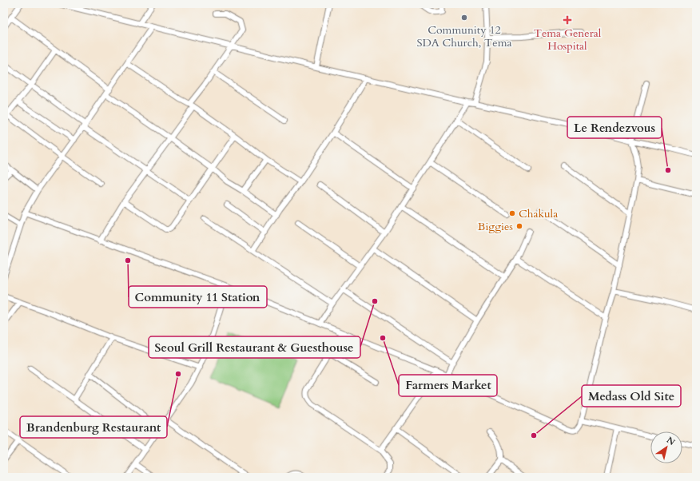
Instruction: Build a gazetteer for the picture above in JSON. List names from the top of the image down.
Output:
{
  "places": {
    "other": [
      "Community 12 SDA Church, Tema",
      "Le Rendezvous",
      "Chakula",
      "Biggies",
      "Community 11 Station",
      "Seoul Grill Restaurant & Guesthouse",
      "Farmers Market",
      "Brandenburg Restaurant",
      "Medass Old Site"
    ],
    "health": ["Tema General Hospital"]
  },
  "north": "top right"
}
